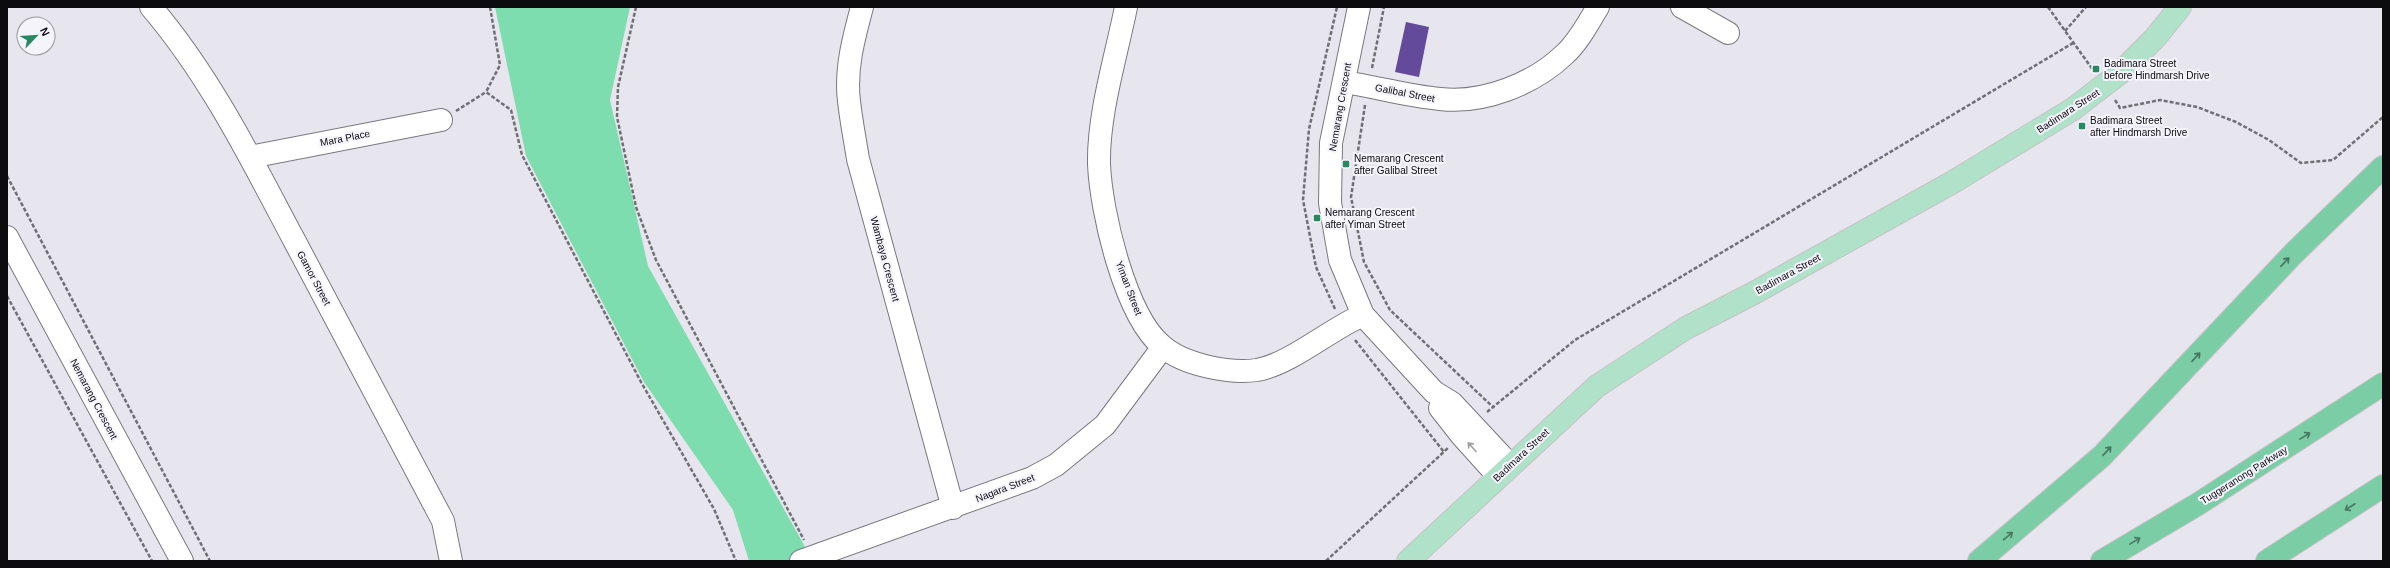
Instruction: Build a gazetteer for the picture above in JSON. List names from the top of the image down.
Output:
{
  "streets": {
    "highway": ["Tuggeranong Parkway"],
    "main road": ["Badimara Street"],
    "street": [
      "Galibal Street",
      "Nemarang Crescent",
      "Mara Place",
      "Wambaya Crescent",
      "Gamor Street",
      "Yiman Street",
      "Nagara Street"
    ]
  },
  "crossings": [
    ["Galibal Street", "Nemarang Crescent"],
    ["Nemarang Crescent", "Badimara Street"],
    ["Nemarang Crescent", "Yiman Street"],
    ["Mara Place", "Gamor Street"],
    ["Wambaya Crescent", "Nagara Street"],
    ["Yiman Street", "Nagara Street"]
  ],
  "places": {
    "transit": [
      "Badimara Street before Hindmarsh Drive",
      "Badimara Street after Hindmarsh Drive",
      "Nemarang Crescent after Galibal Street",
      "Nemarang Crescent after Yiman Street"
    ]
  },
  "north": "top right"
}
